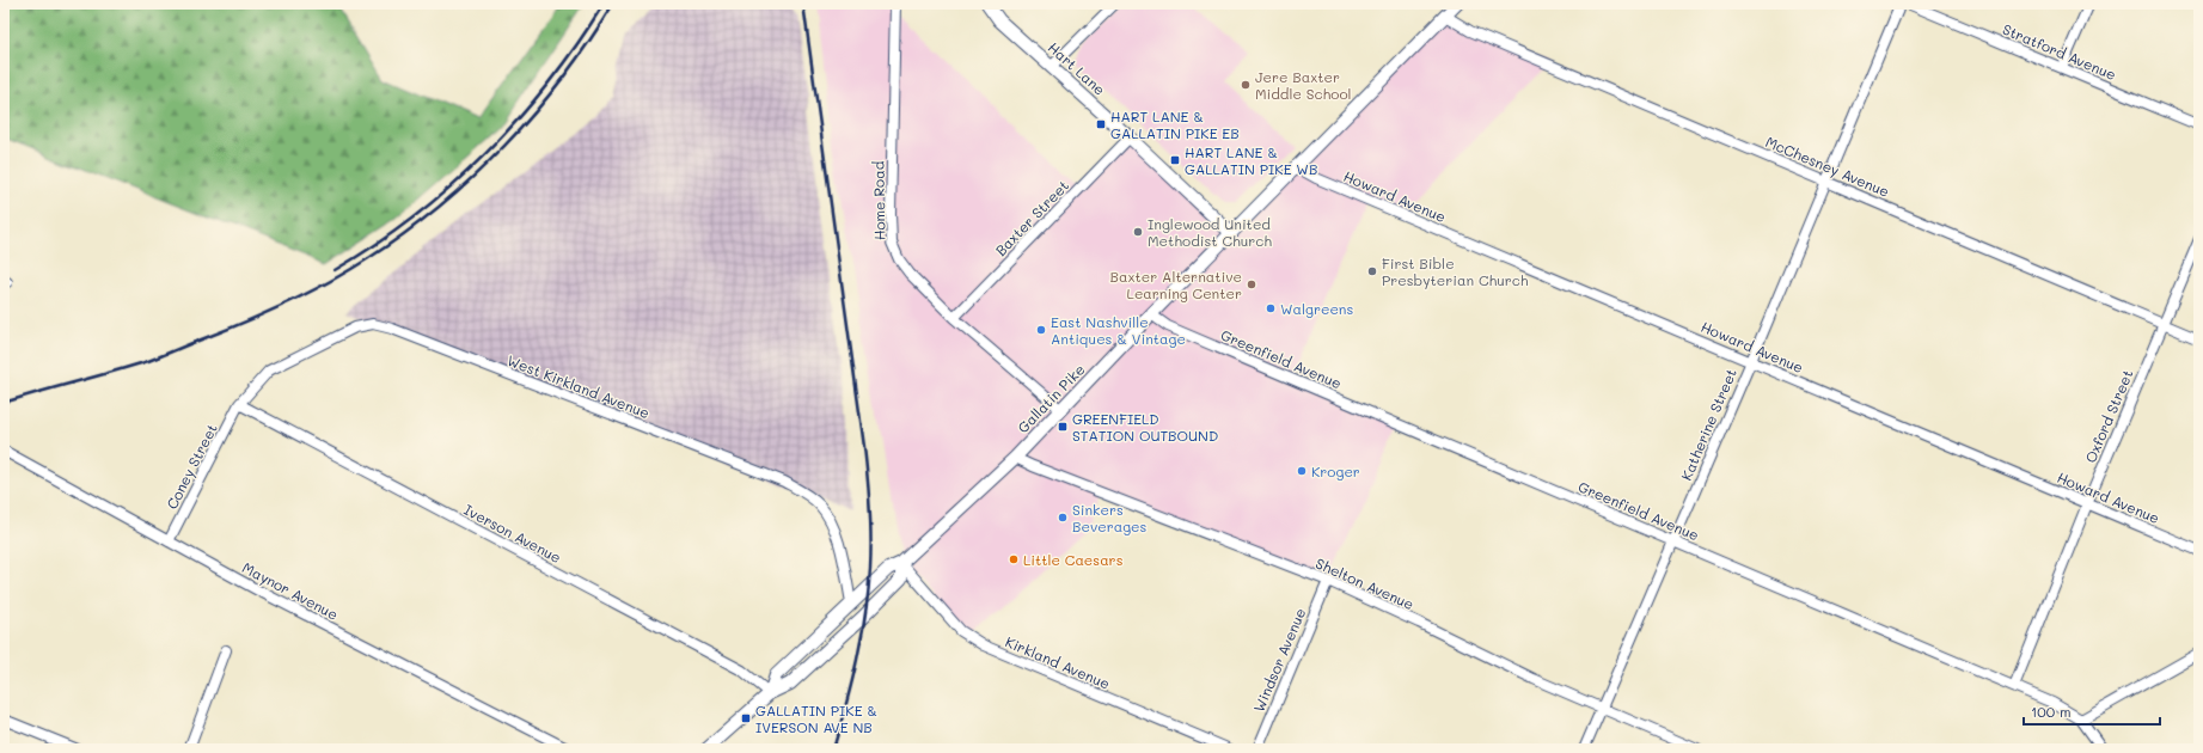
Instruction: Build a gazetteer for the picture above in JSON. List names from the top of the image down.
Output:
{
  "streets": {
    "main road": ["Hart Lane", "Gallatin Pike"],
    "street": [
      "Stratford Avenue",
      "McChesney Avenue",
      "Howard Avenue",
      "Home Road",
      "Baxter Street",
      "Greenfield Avenue",
      "West Kirkland Avenue",
      "Oxford Street",
      "Katherine Street",
      "Coney Street",
      "Iverson Avenue",
      "Shelton Avenue",
      "Maynor Avenue",
      "Windsor Avenue",
      "Kirkland Avenue"
    ]
  },
  "crossings": [
    ["Hart Lane", "Baxter Street"],
    ["Hart Lane", "Gallatin Pike"],
    ["McChesney Avenue", "Gallatin Pike"],
    ["McChesney Avenue", "Oxford Street"],
    ["McChesney Avenue", "Katherine Street"],
    ["Howard Avenue", "Gallatin Pike"],
    ["Howard Avenue", "Oxford Street"],
    ["Howard Avenue", "Katherine Street"],
    ["Home Road", "Baxter Street"],
    ["Home Road", "Gallatin Pike"],
    ["Greenfield Avenue", "Gallatin Pike"],
    ["Greenfield Avenue", "Oxford Street"],
    ["Greenfield Avenue", "Katherine Street"],
    ["West Kirkland Avenue", "Gallatin Pike"],
    ["West Kirkland Avenue", "Coney Street"],
    ["West Kirkland Avenue", "Iverson Avenue"],
    ["Gallatin Pike", "Iverson Avenue"],
    ["Gallatin Pike", "Shelton Avenue"],
    ["Gallatin Pike", "Kirkland Avenue"],
    ["Katherine Street", "Shelton Avenue"],
    ["Coney Street", "Iverson Avenue"],
    ["Coney Street", "Maynor Avenue"],
    ["Shelton Avenue", "Windsor Avenue"]
  ],
  "places": {
    "other": [
      "Jere Baxter Middle School",
      "Inglewood United Methodist Church",
      "First Bible Presbyterian Church",
      "Baxter Alternative Learning Center",
      "Walgreens",
      "East Nashville Antiques & Vintage",
      "Kroger",
      "Sinkers Beverages",
      "Little Caesars"
    ],
    "transit": [
      "HART LANE & GALLATIN PIKE EB",
      "HART LANE & GALLATIN PIKE WB",
      "GREENFIELD STATION OUTBOUND",
      "GALLATIN PIKE & IVERSON AVE NB"
    ]
  },
  "scale_bar": "100 m"
}
